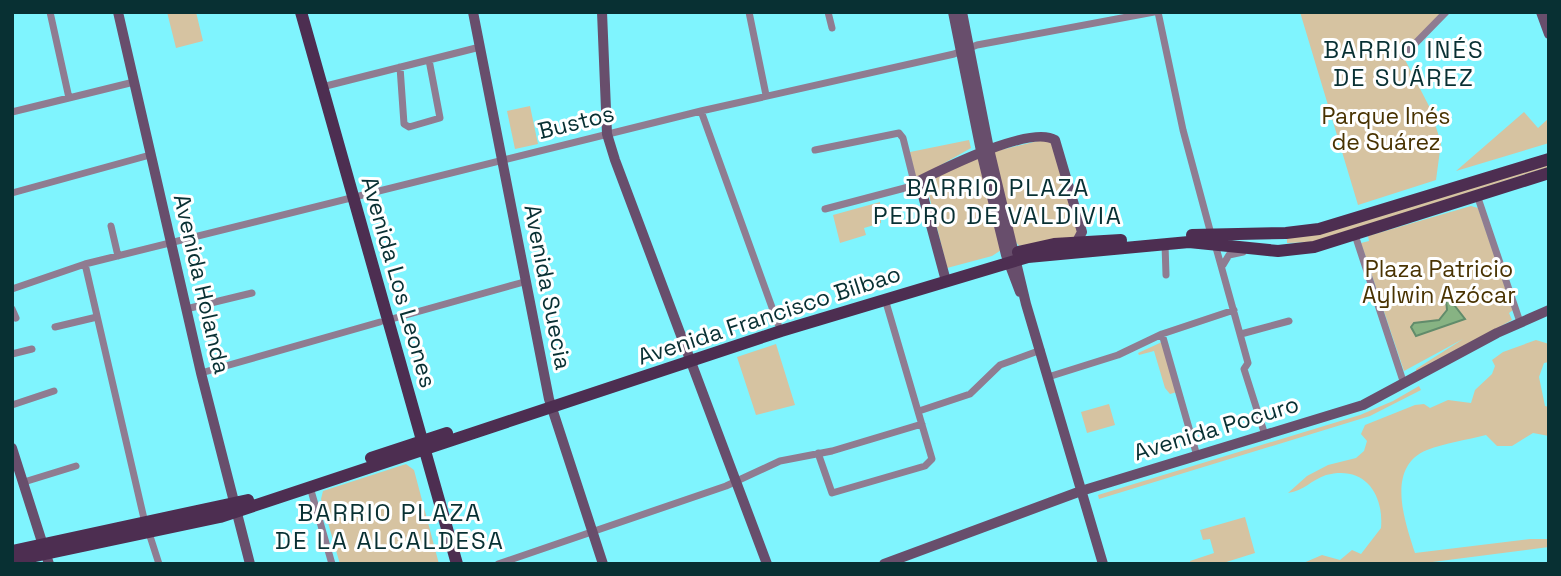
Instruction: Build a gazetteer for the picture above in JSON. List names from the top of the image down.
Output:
{
  "streets": {
    "main road": ["Avenida Los Leones", "Avenida Francisco Bilbao"],
    "street": [
      "Bustos",
      "Avenida Holanda",
      "Avenida Suecia",
      "Avenida Pocuro"
    ]
  },
  "crossings": [
    ["Bustos", "Avenida Los Leones"],
    ["Bustos", "Avenida Holanda"],
    ["Bustos", "Avenida Suecia"],
    ["Avenida Los Leones", "Avenida Francisco Bilbao"],
    ["Avenida Holanda", "Avenida Francisco Bilbao"],
    ["Avenida Suecia", "Avenida Francisco Bilbao"]
  ],
  "districts": ["BARRIO INÉS DE SUÁREZ", "BARRIO PLAZA PEDRO DE VALDIVIA", "BARRIO PLAZA DE LA ALCALDESA"],
  "parks": ["Parque Inés de Suárez", "Plaza Patricio Aylwin Azócar"]
}
